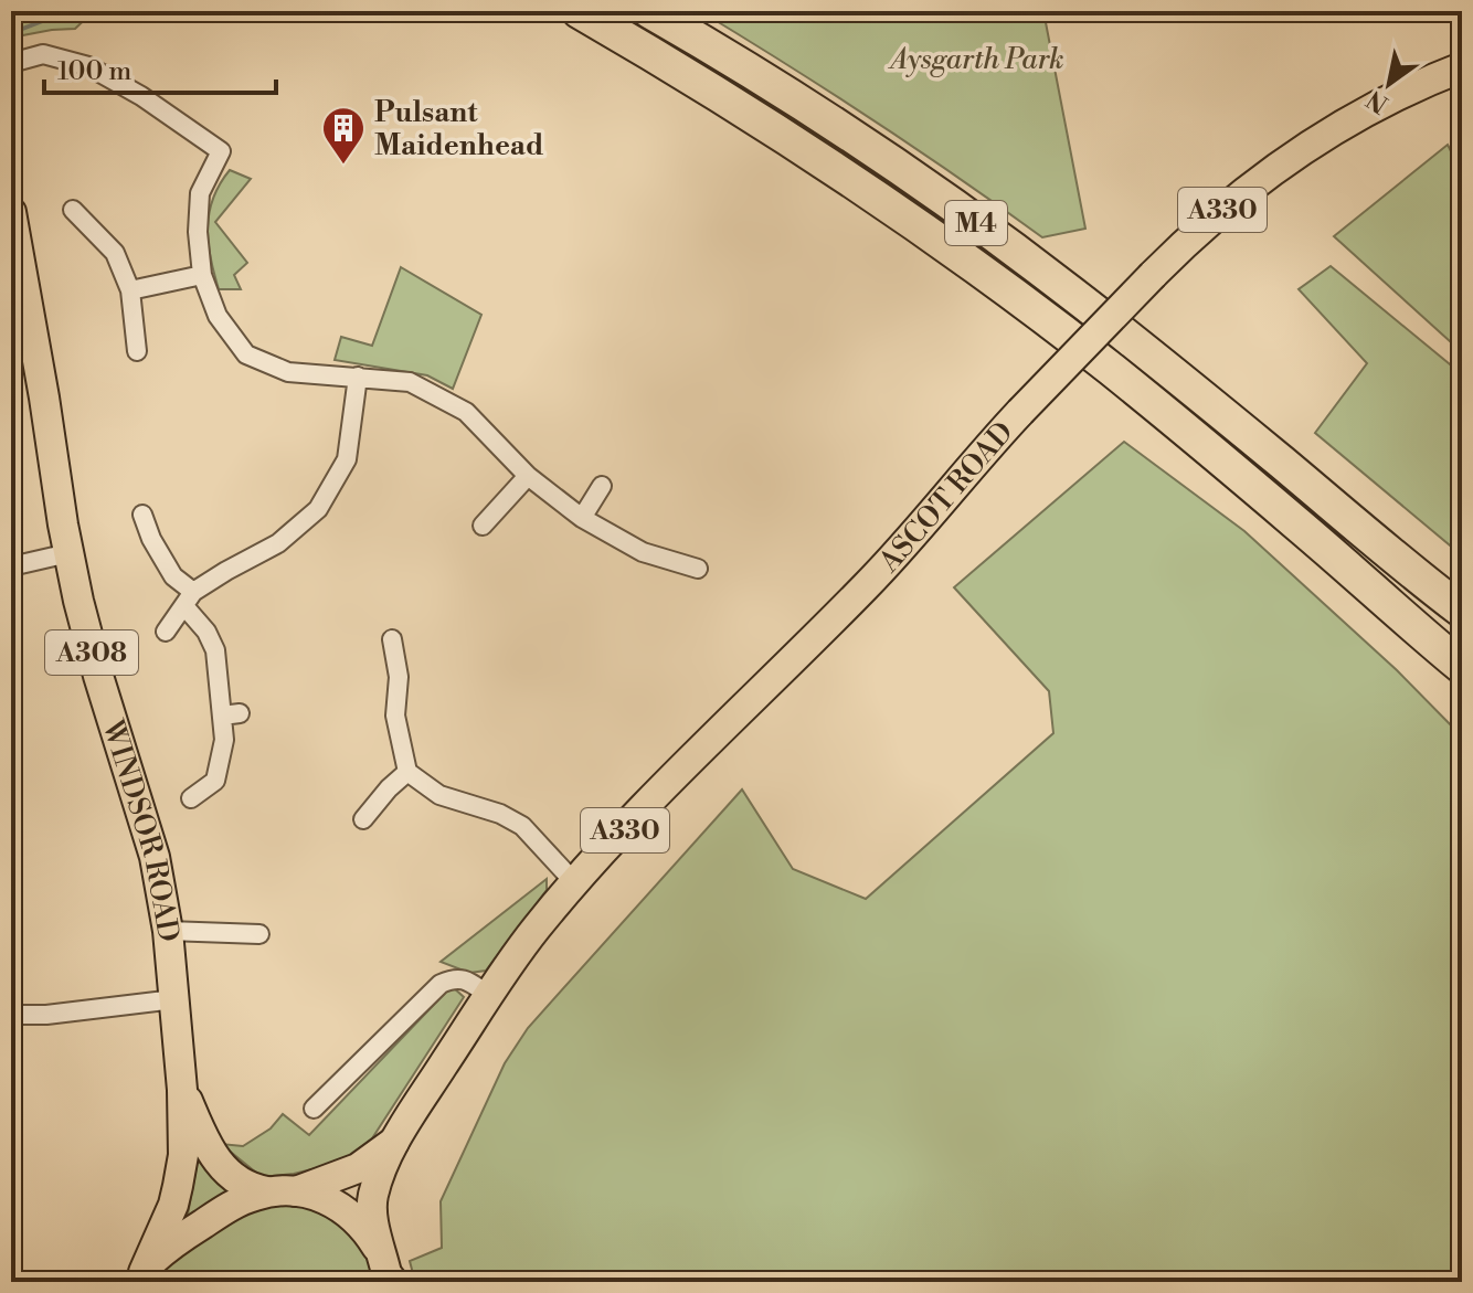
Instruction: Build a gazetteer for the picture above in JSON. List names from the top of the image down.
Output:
{
  "streets": {
    "highway": ["M4"],
    "main road": [
      "A330",
      "ASCOT ROAD",
      "A308",
      "WINDSOR ROAD"
    ]
  },
  "crossings": [
    ["ASCOT ROAD", "WINDSOR ROAD"]
  ],
  "parks": ["Aysgarth Park"],
  "places": {
    "building": ["Pulsant Maidenhead"]
  },
  "scale_bar": "100 m",
  "north": "bottom left"
}
